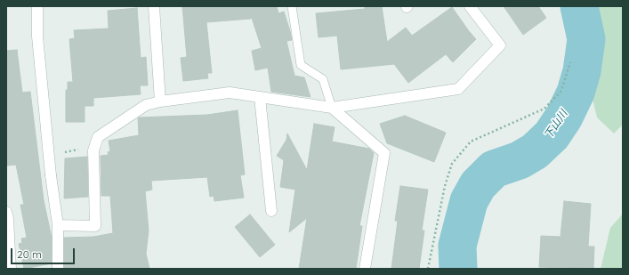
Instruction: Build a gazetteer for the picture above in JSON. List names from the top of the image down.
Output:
{
  "water": ["下山川"],
  "scale_bar": "20 m"
}
